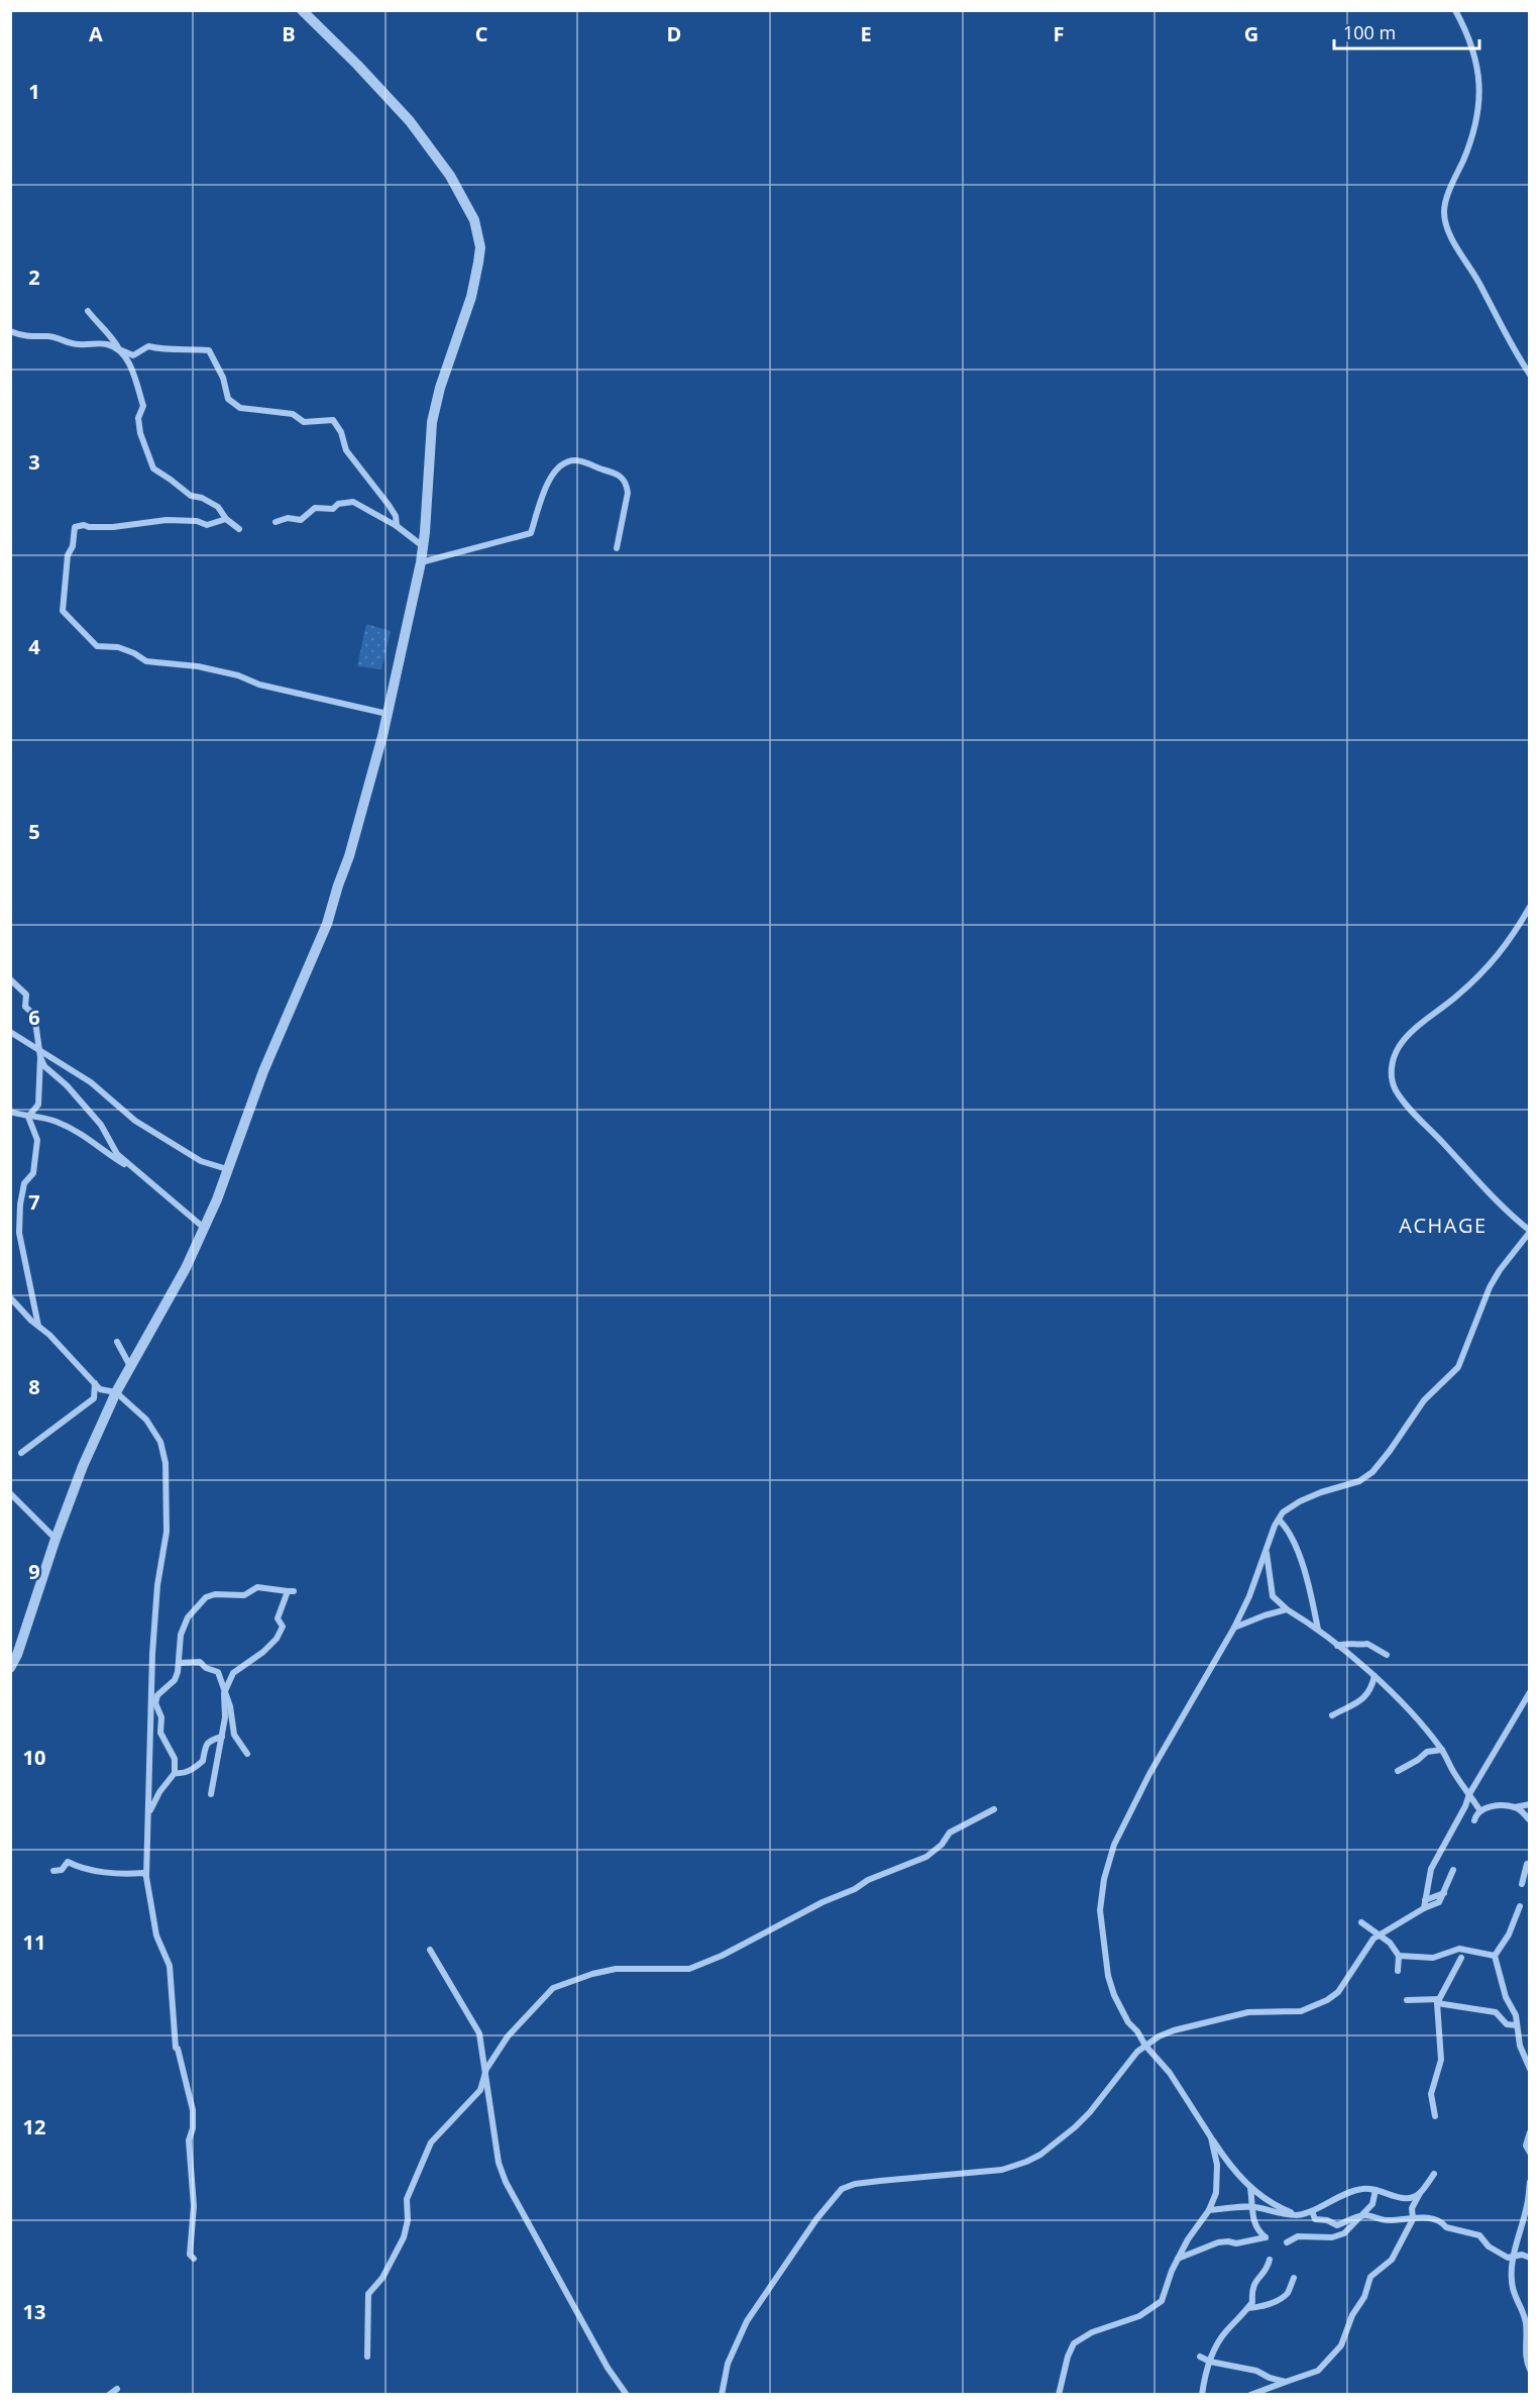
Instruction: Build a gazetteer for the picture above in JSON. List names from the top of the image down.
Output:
{
  "districts": ["ACHAGE"],
  "scale_bar": "100 m",
  "grid": {
    "columns": [
      "A",
      "B",
      "C",
      "D",
      "E",
      "F",
      "G"
    ],
    "rows": [
      "1",
      "2",
      "3",
      "4",
      "5",
      "6",
      "7",
      "8",
      "9",
      "10",
      "11",
      "12",
      "13"
    ]
  }
}
